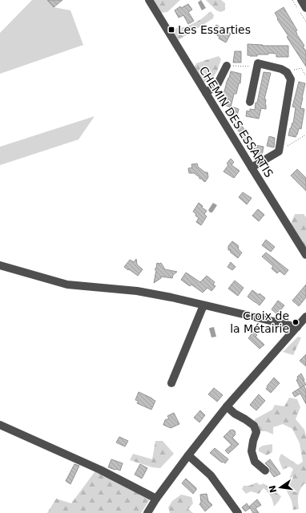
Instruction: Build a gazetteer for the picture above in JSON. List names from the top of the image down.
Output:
{
  "streets": {
    "street": ["CHEMIN DES ESSARTIS"]
  },
  "places": {
    "transit": ["Les Essarties"],
    "other": ["Croix de la Métairie"]
  },
  "north": "left"
}
